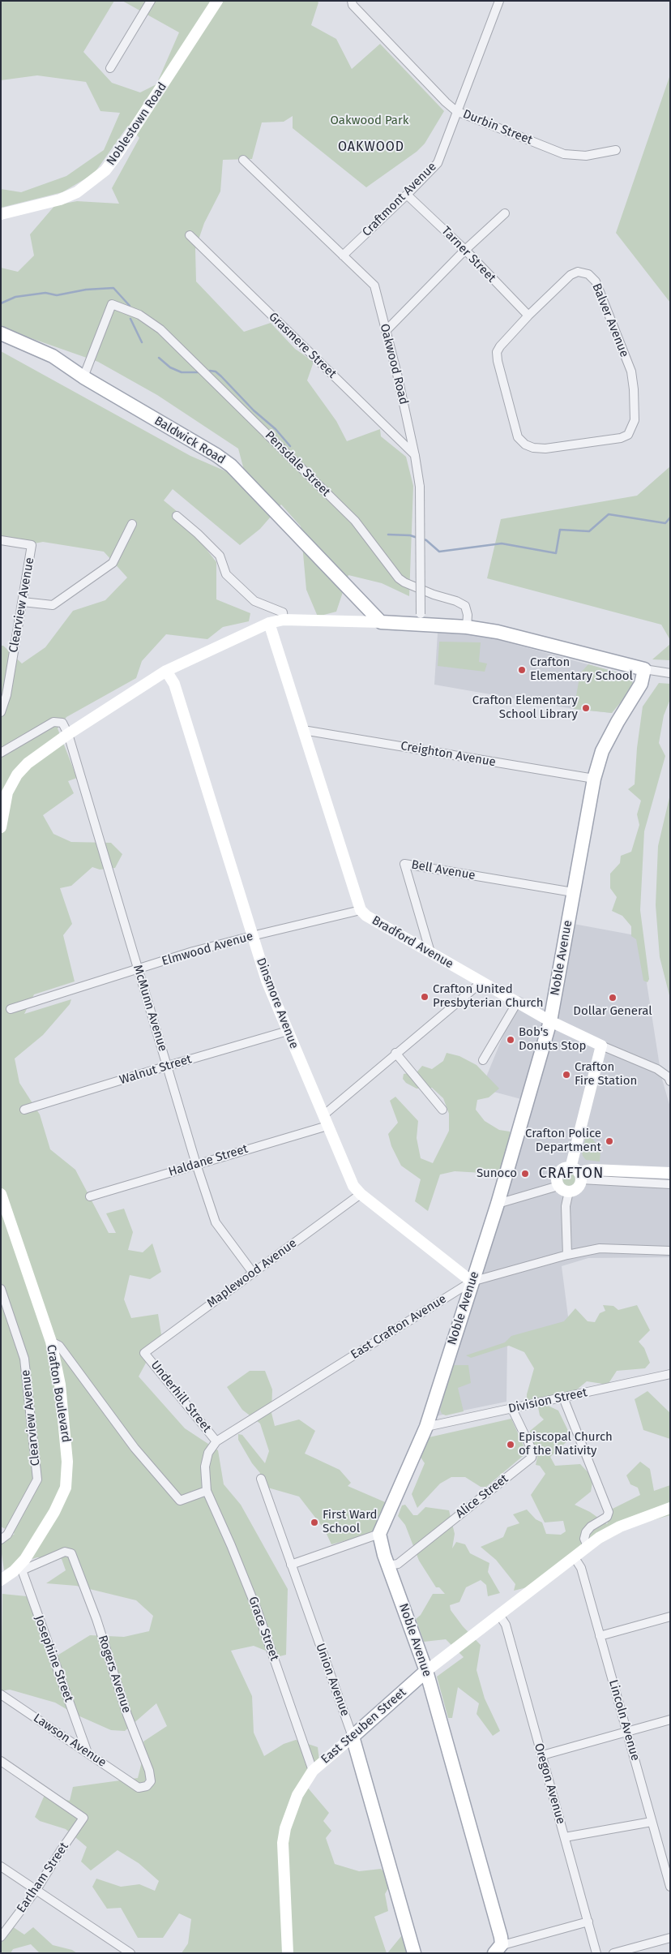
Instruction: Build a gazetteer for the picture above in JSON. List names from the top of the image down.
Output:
{
  "streets": {
    "main road": [
      "Noblestown Road",
      "Baldwick Road",
      "Bradford Avenue",
      "Noble Avenue",
      "Dinsmore Avenue",
      "Crafton Boulevard",
      "Union Avenue",
      "East Steuben Street"
    ],
    "street": [
      "Durbin Street",
      "Craftmont Avenue",
      "Tarner Street",
      "Balver Avenue",
      "Grasmere Street",
      "Oakwood Road",
      "Pensdale Street",
      "Clearview Avenue",
      "Creighton Avenue",
      "Bell Avenue",
      "Elmwood Avenue",
      "McMunn Avenue",
      "Walnut Street",
      "Haldane Street",
      "Maplewood Avenue",
      "East Crafton Avenue",
      "Underhill Street",
      "Division Street",
      "Alice Street",
      "Grace Street",
      "Josephine Street",
      "Rogers Avenue",
      "Lincoln Avenue",
      "Lawson Avenue",
      "Oregon Avenue",
      "Earlham Street"
    ]
  },
  "crossings": [
    ["Durbin Street", "Craftmont Avenue"],
    ["Craftmont Avenue", "Tarner Street"],
    ["Craftmont Avenue", "Oakwood Road"],
    ["Tarner Street", "Balver Avenue"],
    ["Grasmere Street", "Oakwood Road"],
    ["Baldwick Road", "Pensdale Street"],
    ["Creighton Avenue", "Bradford Avenue"],
    ["Creighton Avenue", "Noble Avenue"],
    ["Bell Avenue", "Bradford Avenue"],
    ["Bell Avenue", "Noble Avenue"],
    ["Bradford Avenue", "Elmwood Avenue"],
    ["Bradford Avenue", "Noble Avenue"],
    ["Bradford Avenue", "Haldane Street"],
    ["Elmwood Avenue", "Dinsmore Avenue"],
    ["Elmwood Avenue", "McMunn Avenue"],
    ["Noble Avenue", "Dinsmore Avenue"],
    ["Noble Avenue", "East Crafton Avenue"],
    ["Noble Avenue", "Division Street"],
    ["Noble Avenue", "Alice Street"],
    ["Noble Avenue", "East Steuben Street"],
    ["Dinsmore Avenue", "Walnut Street"],
    ["Dinsmore Avenue", "Haldane Street"],
    ["Dinsmore Avenue", "Maplewood Avenue"],
    ["Dinsmore Avenue", "East Crafton Avenue"],
    ["McMunn Avenue", "Walnut Street"],
    ["McMunn Avenue", "Haldane Street"],
    ["McMunn Avenue", "Maplewood Avenue"],
    ["Maplewood Avenue", "Underhill Street"],
    ["East Crafton Avenue", "Underhill Street"],
    ["Crafton Boulevard", "Josephine Street"],
    ["Crafton Boulevard", "Rogers Avenue"],
    ["Division Street", "Alice Street"],
    ["Grace Street", "East Steuben Street"],
    ["Josephine Street", "Rogers Avenue"],
    ["Josephine Street", "Lawson Avenue"],
    ["Rogers Avenue", "Lawson Avenue"],
    ["Union Avenue", "East Steuben Street"],
    ["Lincoln Avenue", "East Steuben Street"],
    ["East Steuben Street", "Oregon Avenue"]
  ],
  "districts": ["OAKWOOD", "CRAFTON"],
  "parks": ["Oakwood Park"],
  "places": [
    "Crafton Elementary School",
    "Crafton Elementary School Library",
    "Crafton United Presbyterian Church",
    "Dollar General",
    "Bob's Donuts Stop",
    "Crafton Fire Station",
    "Crafton Police Department",
    "Sunoco",
    "Episcopal Church of the Nativity",
    "First Ward School"
  ]
}
